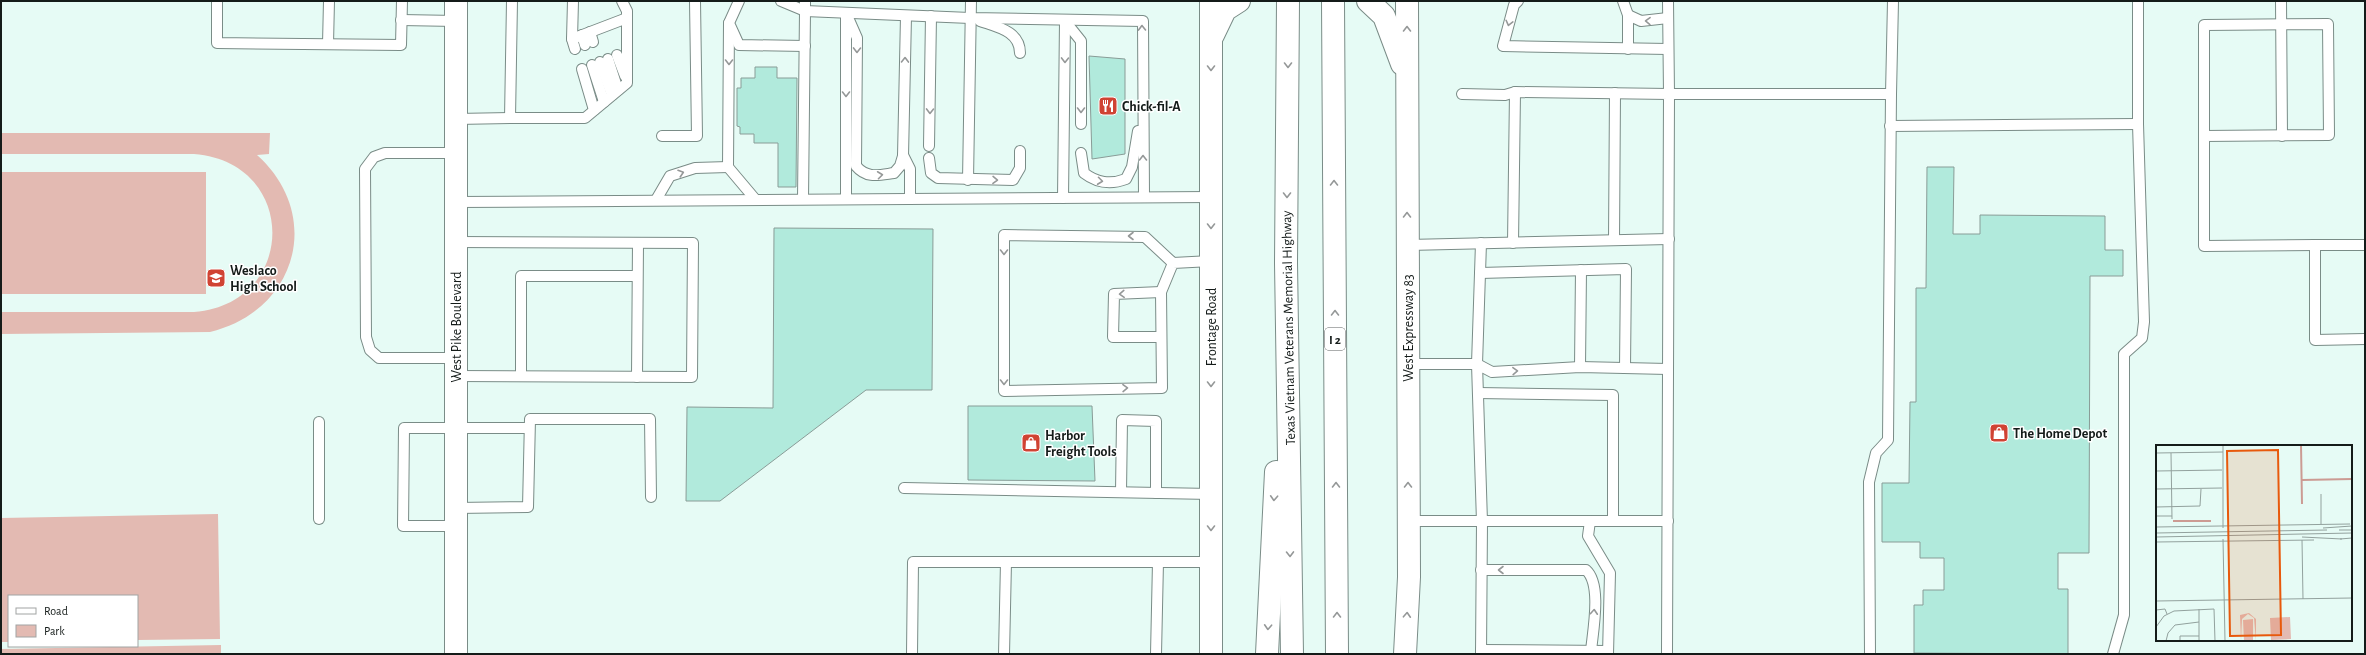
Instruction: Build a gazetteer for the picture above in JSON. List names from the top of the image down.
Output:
{
  "streets": {
    "main road": [
      "West Pike Boulevard",
      "Frontage Road",
      "Texas Vietnam Veterans Memorial Highway",
      "West Expressway 83",
      "I 2"
    ]
  },
  "places": {
    "restaurant": ["Chick-fil-A"],
    "school or university": ["Weslaco High School"],
    "shop": ["The Home Depot", "Harbor Freight Tools"]
  },
  "legend": ["Road", "Park"]
}
